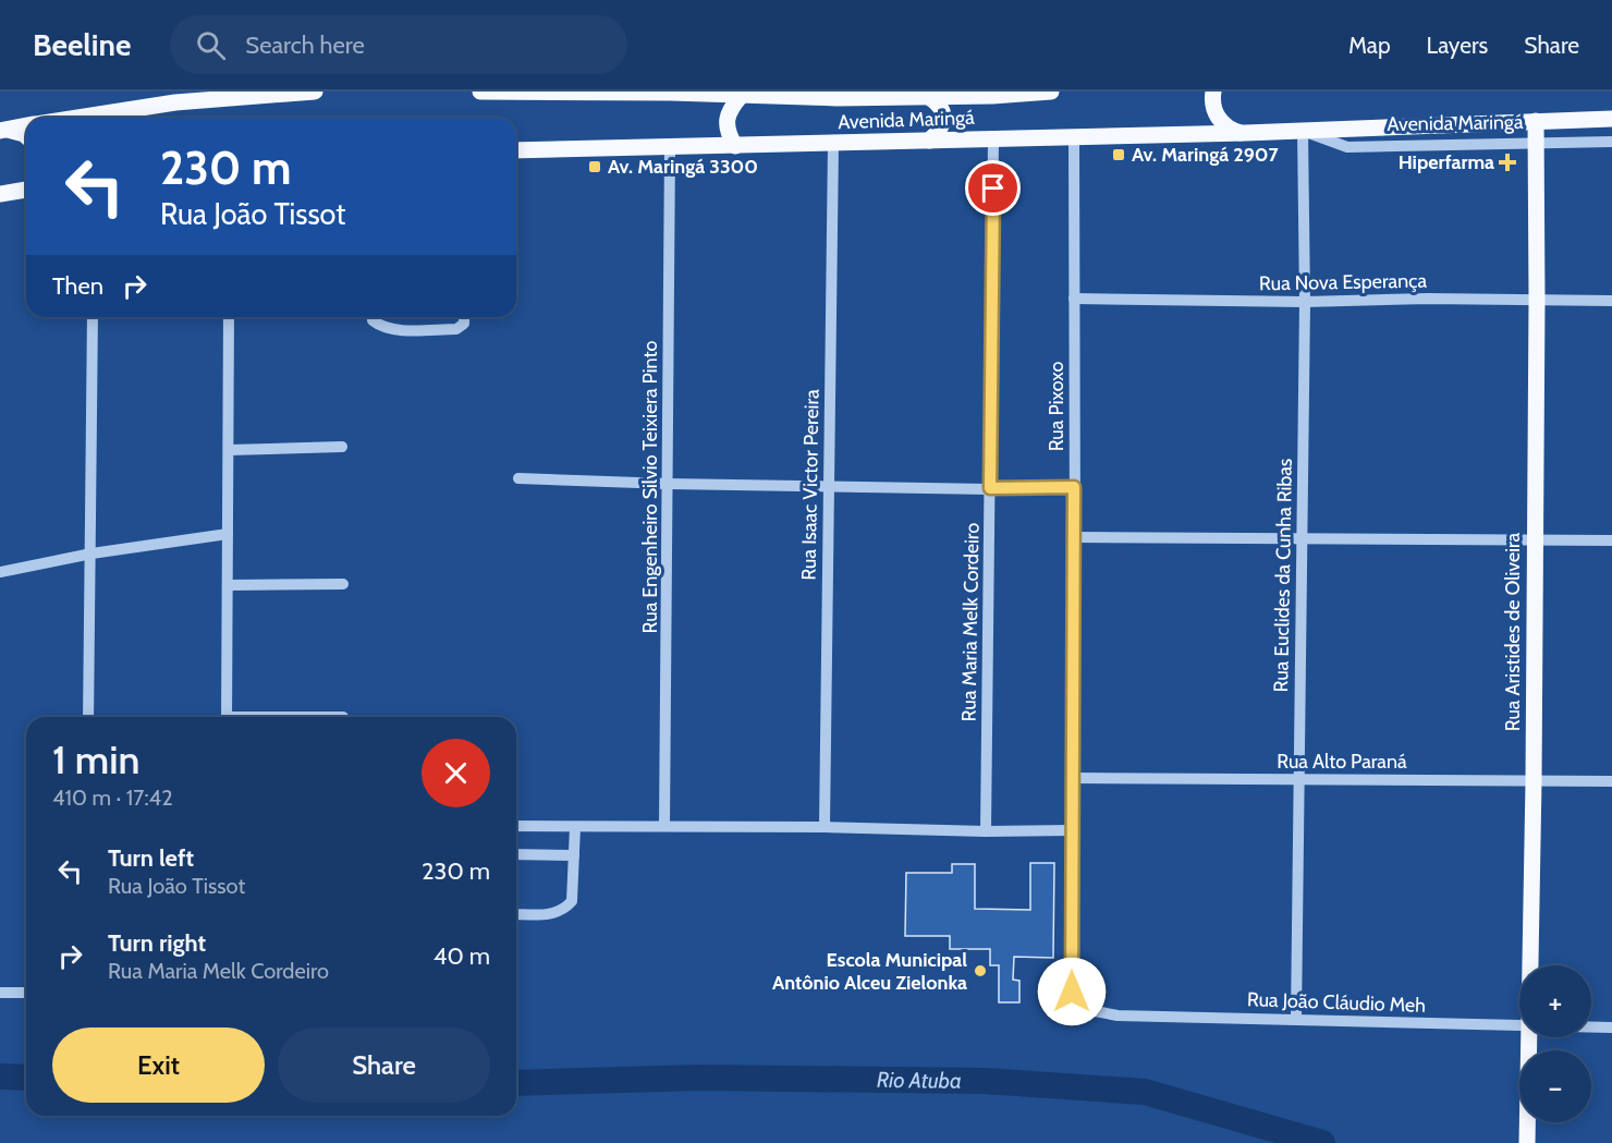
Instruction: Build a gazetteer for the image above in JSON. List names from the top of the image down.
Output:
{
  "streets": {
    "main road": ["Avenida Maringá", "Rua Aristides de Oliveira"],
    "street": [
      "Rua Nova Esperança",
      "Rua Pixoxo",
      "Rua Isaac Victor Pereira",
      "Rua Engenheiro Silvio Teixiera Pinto",
      "Rua Euclides da Cunha Ribas",
      "Rua Maria Melk Cordeiro",
      "Rua Alto Paraná",
      "Rua João Cláudio Meh"
    ]
  },
  "crossings": [
    ["Avenida Maringá", "Rua Pixoxo"],
    ["Avenida Maringá", "Rua Isaac Victor Pereira"],
    ["Avenida Maringá", "Rua Engenheiro Silvio Teixiera Pinto"],
    ["Avenida Maringá", "Rua Euclides da Cunha Ribas"],
    ["Avenida Maringá", "Rua Maria Melk Cordeiro"],
    ["Avenida Maringá", "Rua Aristides de Oliveira"],
    ["Rua Nova Esperança", "Rua Pixoxo"],
    ["Rua Nova Esperança", "Rua Euclides da Cunha Ribas"],
    ["Rua Nova Esperança", "Rua Aristides de Oliveira"],
    ["Rua Pixoxo", "Rua Alto Paraná"],
    ["Rua Pixoxo", "Rua João Cláudio Meh"],
    ["Rua Euclides da Cunha Ribas", "Rua Alto Paraná"],
    ["Rua Euclides da Cunha Ribas", "Rua João Cláudio Meh"],
    ["Rua Aristides de Oliveira", "Rua Alto Paraná"]
  ],
  "water": ["Rio Atuba"],
  "places": {
    "transit": ["Av. Maringá 2907", "Av. Maringá 3300"],
    "health": ["Hiperfarma"],
    "other": ["Escola Municipal Antônio Alceu Zielonka"]
  },
  "page": {
    "header": "Beeline",
    "search": "Search here",
    "nav": ["Map", "Layers", "Share"],
    "turn": ["230 m", "Rua João Tissot"],
    "then": "Then",
    "heading": ["1 min", "410 m · 17:42"],
    "list": [
      {
        "name": "Turn left",
        "note": "Rua João Tissot",
        "value": "230 m"
      },
      {
        "name": "Turn right",
        "note": "Rua Maria Melk Cordeiro",
        "value": "40 m"
      }
    ],
    "map_buttons": ["+", "−"],
    "buttons": ["Exit", "Share"]
  }
}
